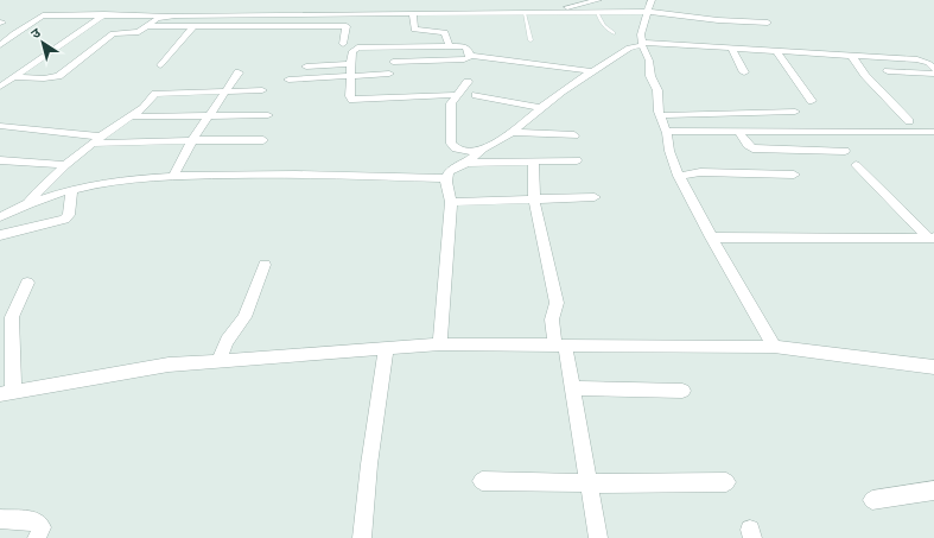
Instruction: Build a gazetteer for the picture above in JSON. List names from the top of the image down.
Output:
{
  "north": "top left"
}
